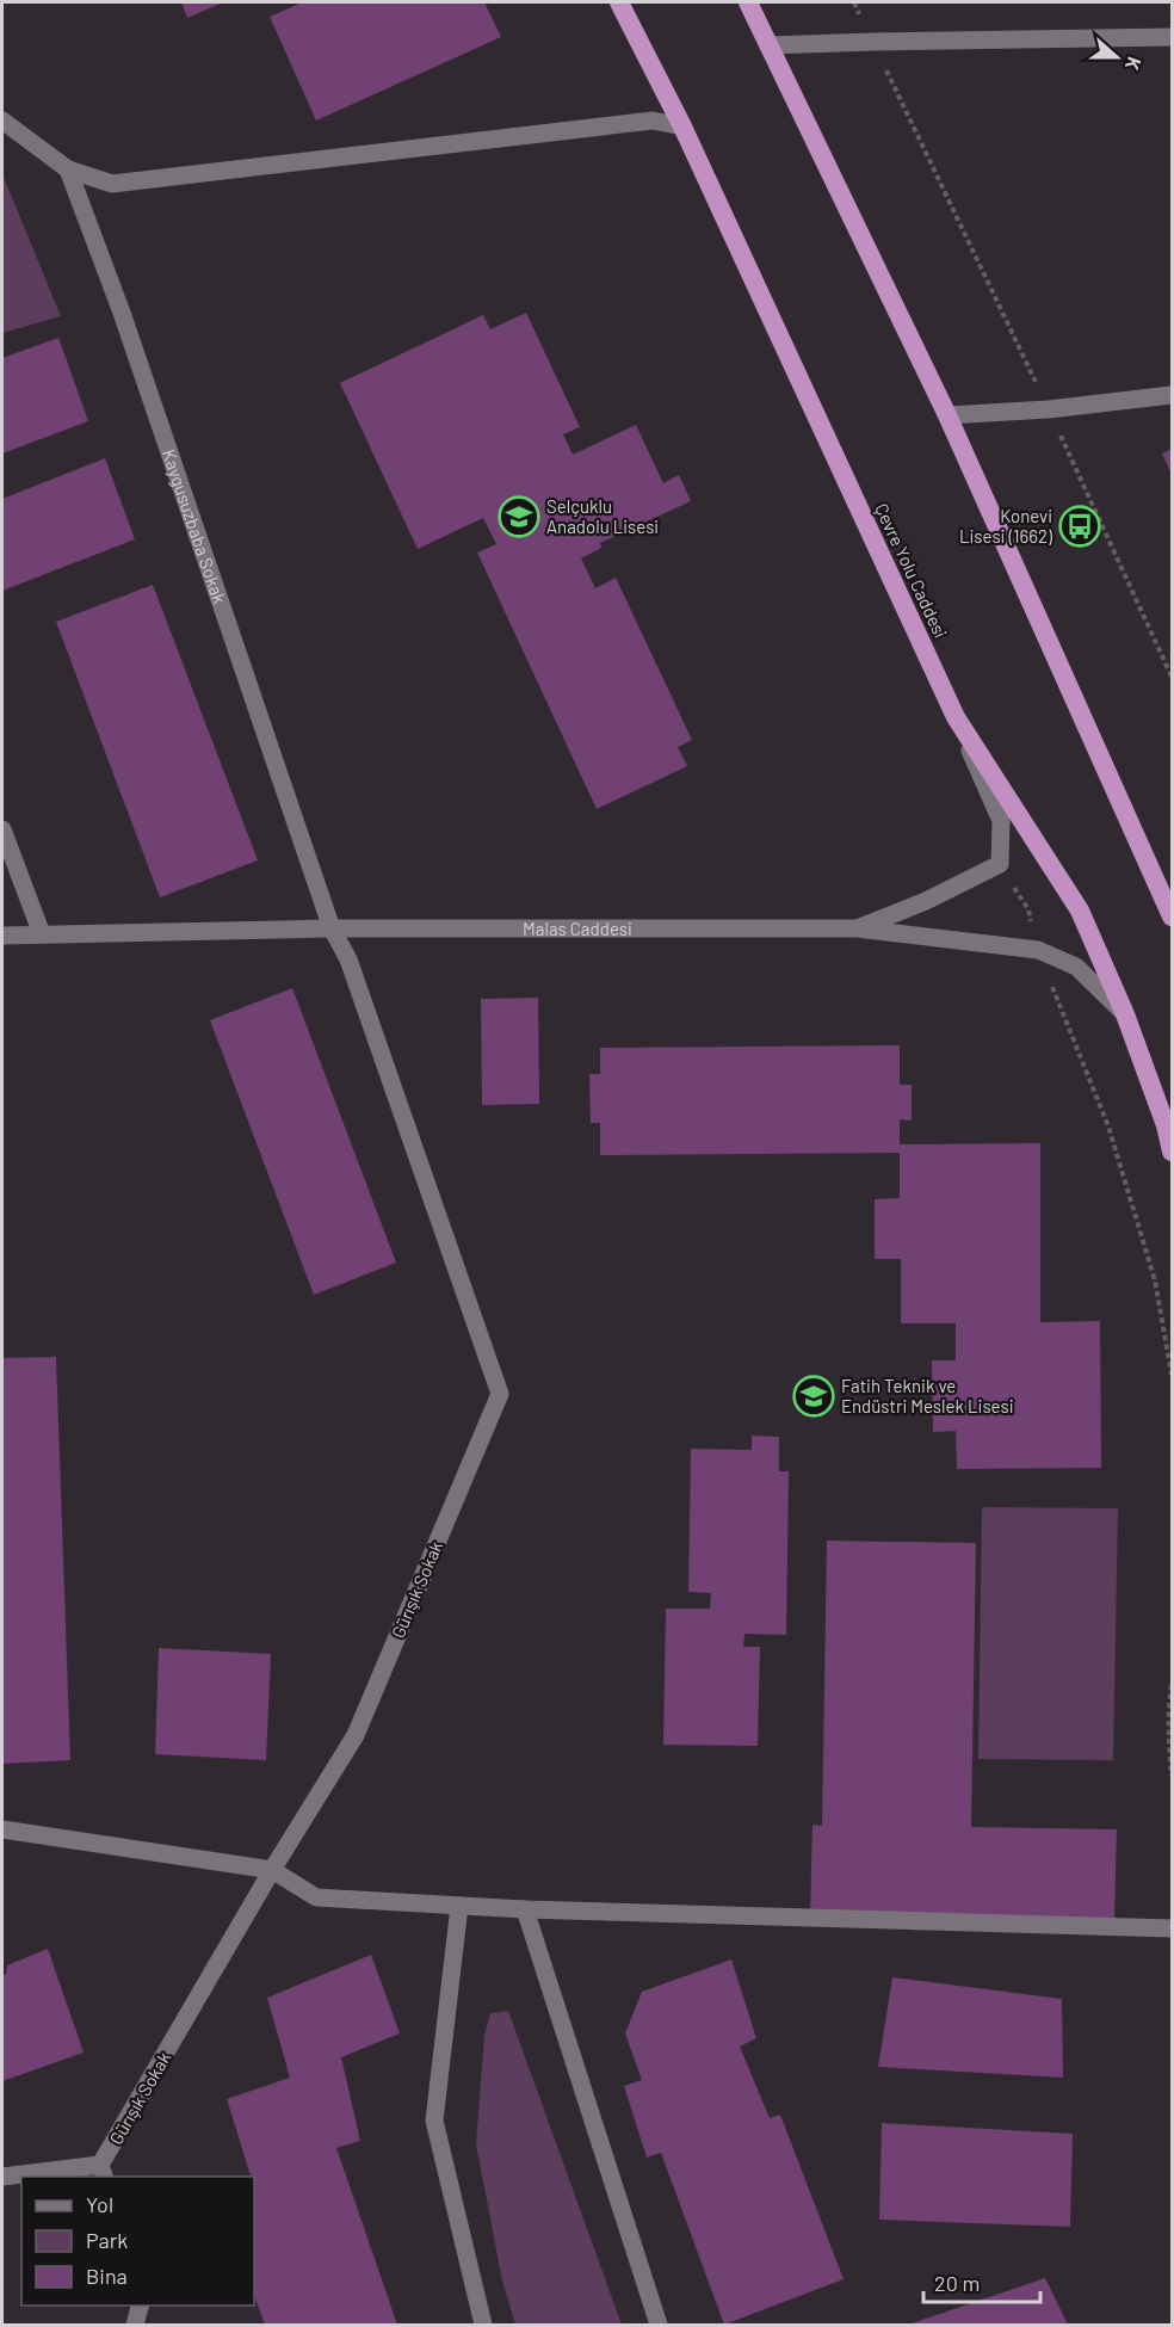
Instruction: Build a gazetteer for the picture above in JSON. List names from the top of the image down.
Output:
{
  "streets": {
    "highway": ["Çevre Yolu Caddesi"],
    "street": ["Kaygusuzbaba Sokak", "Malas Caddesi", "Gürışık Sokak"]
  },
  "crossings": [
    ["Kaygusuzbaba Sokak", "Malas Caddesi"],
    ["Kaygusuzbaba Sokak", "Gürışık Sokak"],
    ["Çevre Yolu Caddesi", "Malas Caddesi"]
  ],
  "places": {
    "school or university": ["Selçuklu Anadolu Lisesi", "Fatih Teknik ve Endüstri Meslek Lisesi"],
    "bus stop": ["Konevi Lisesi (1662)"]
  },
  "legend": ["Yol", "Park", "Bina"],
  "scale_bar": "20 m",
  "north": "right"
}
